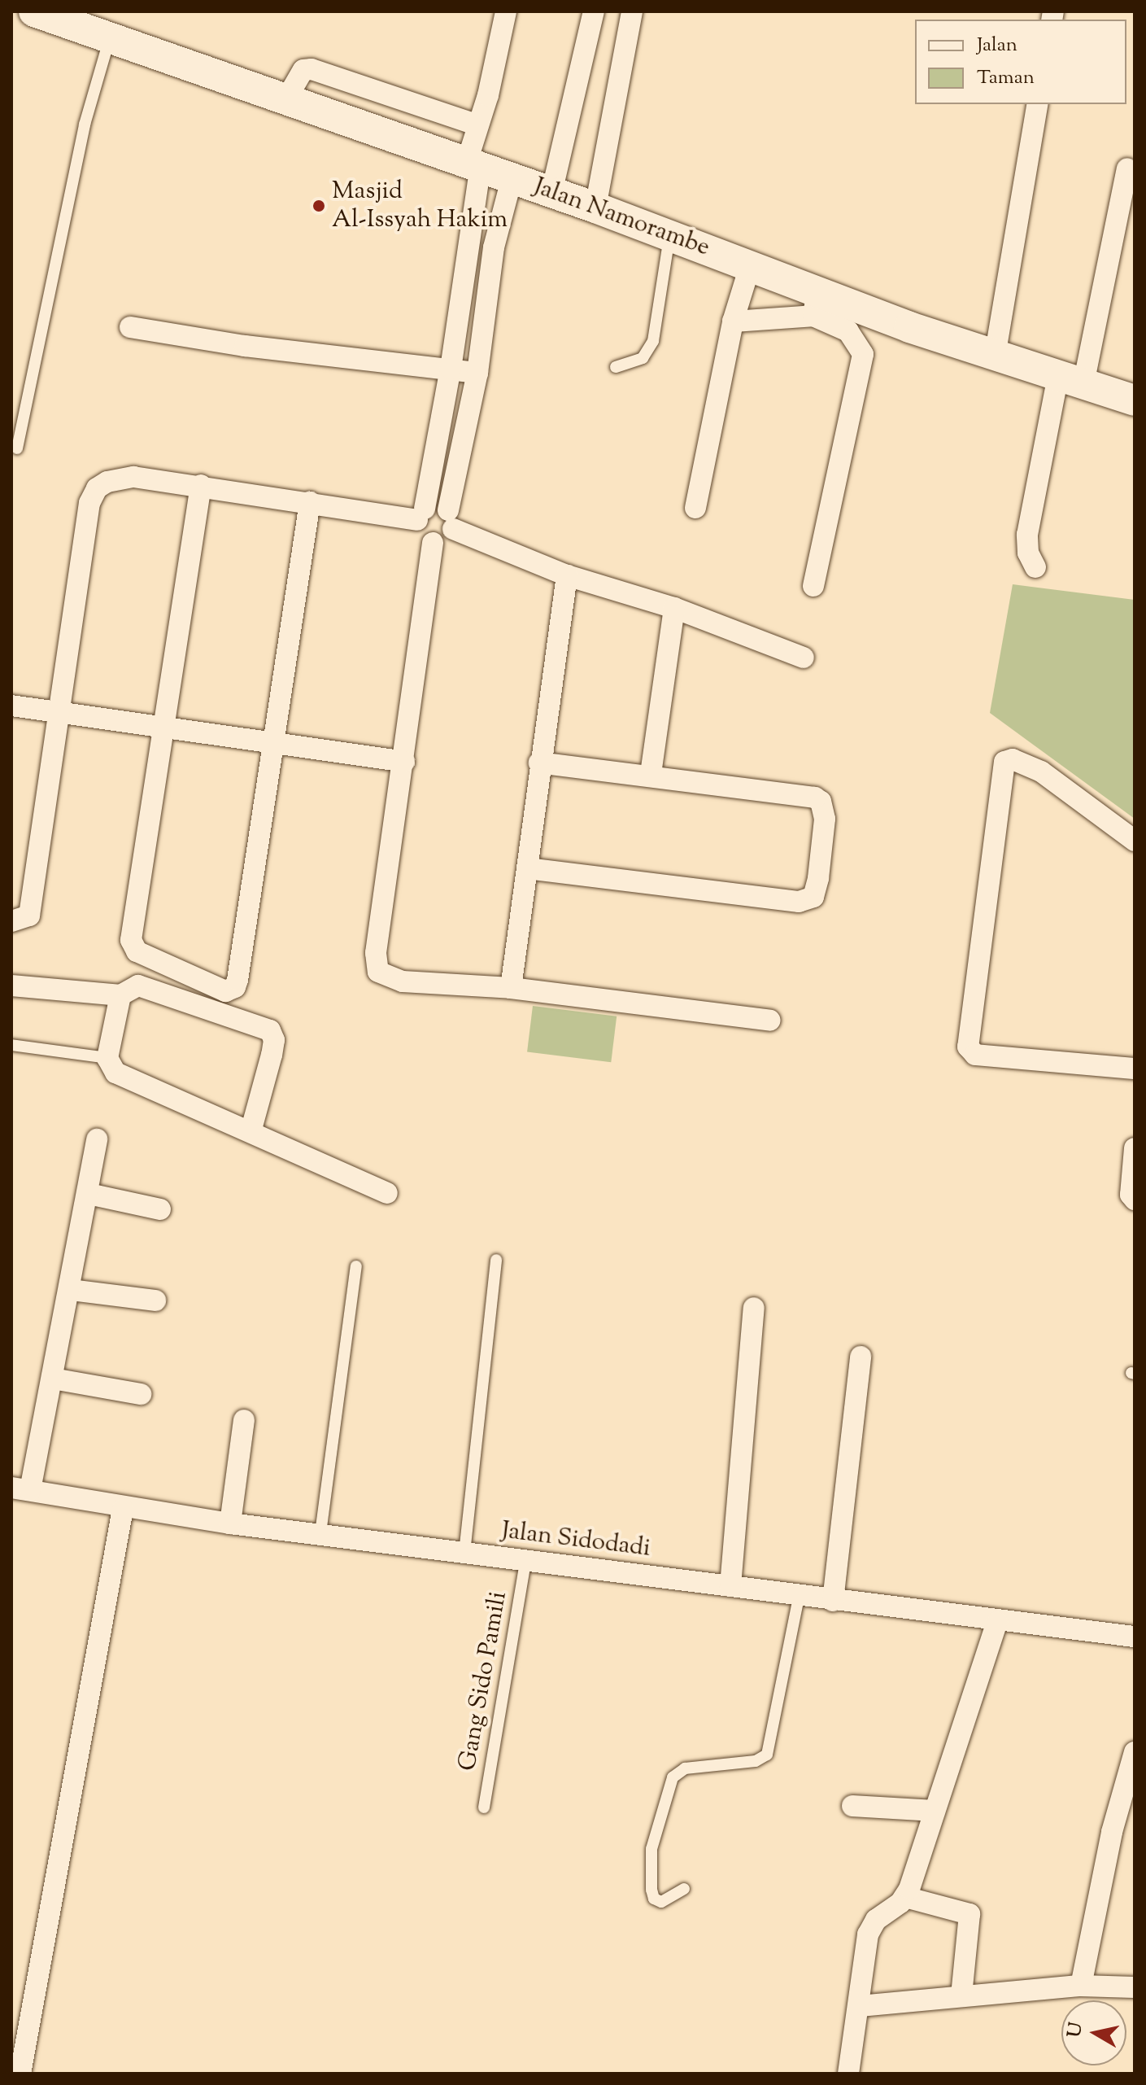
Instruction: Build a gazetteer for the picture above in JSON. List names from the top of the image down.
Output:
{
  "streets": {
    "main road": ["Jalan Namorambe"],
    "street": ["Jalan Sidodadi"],
    "lane": ["Gang Sido Pamili"]
  },
  "crossings": [
    ["Jalan Sidodadi", "Gang Sido Pamili"]
  ],
  "places": ["Masjid Al-Issyah Hakim"],
  "legend": ["Jalan", "Taman"],
  "north": "left"
}
